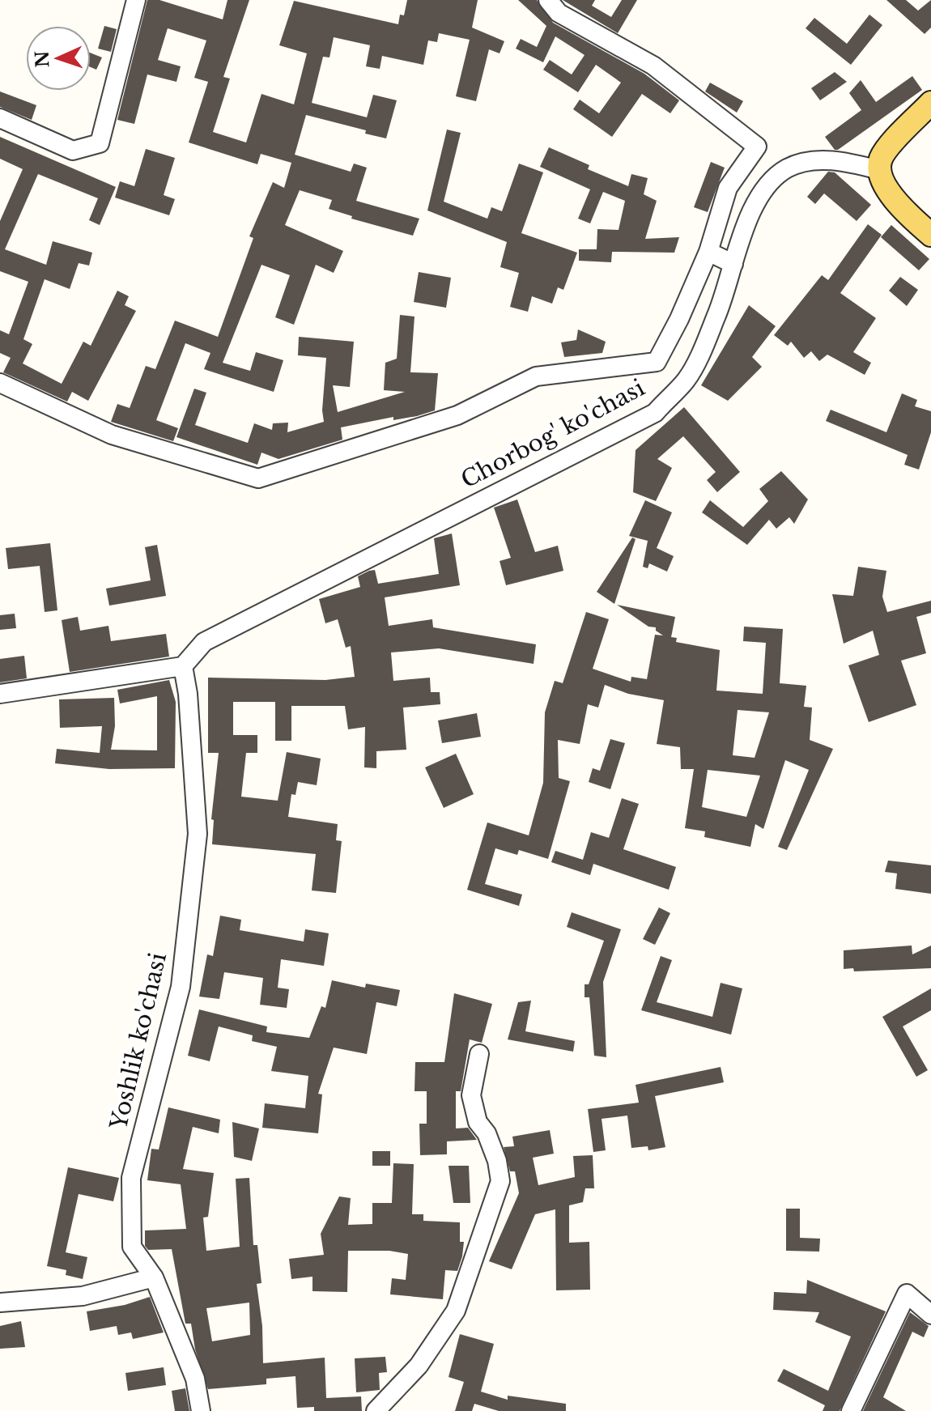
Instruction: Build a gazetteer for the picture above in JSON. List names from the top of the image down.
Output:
{
  "streets": {
    "street": ["Chorbog' ko'chasi", "Yoshlik ko'chasi"]
  },
  "crossings": [
    ["Chorbog' ko'chasi", "Yoshlik ko'chasi"]
  ],
  "north": "left"
}
